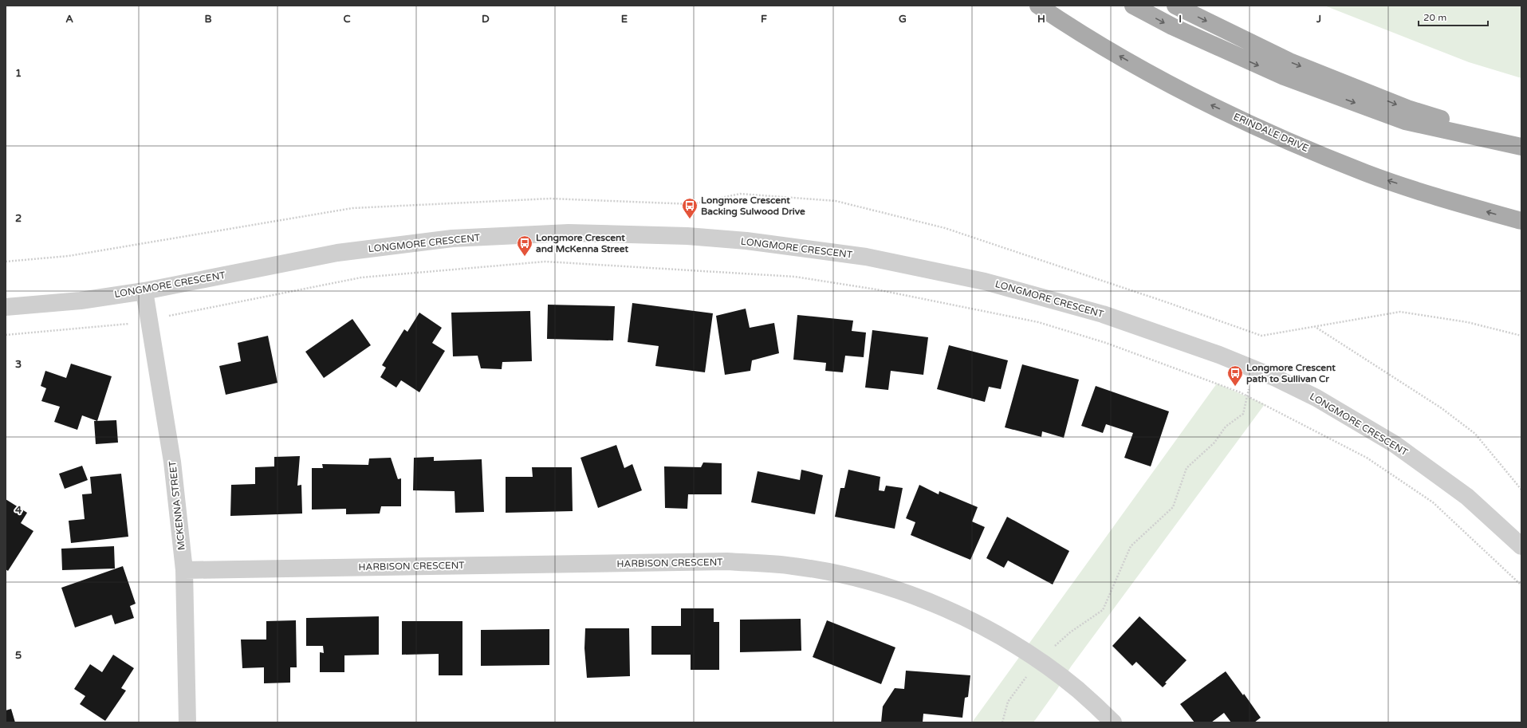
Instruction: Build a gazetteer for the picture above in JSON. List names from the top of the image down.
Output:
{
  "streets": {
    "main road": ["ERINDALE DRIVE"],
    "street": ["LONGMORE CRESCENT", "MCKENNA STREET", "HARBISON CRESCENT"]
  },
  "crossings": [
    ["LONGMORE CRESCENT", "MCKENNA STREET"],
    ["MCKENNA STREET", "HARBISON CRESCENT"]
  ],
  "places": {
    "bus stop": ["Longmore Crescent Backing Sulwood Drive", "Longmore Crescent and McKenna Street", "Longmore Crescent path to Sullivan Cr"]
  },
  "scale_bar": "20 m",
  "grid": {
    "columns": [
      "A",
      "B",
      "C",
      "D",
      "E",
      "F",
      "G",
      "H",
      "I",
      "J"
    ],
    "rows": [
      "1",
      "2",
      "3",
      "4",
      "5"
    ]
  }
}
